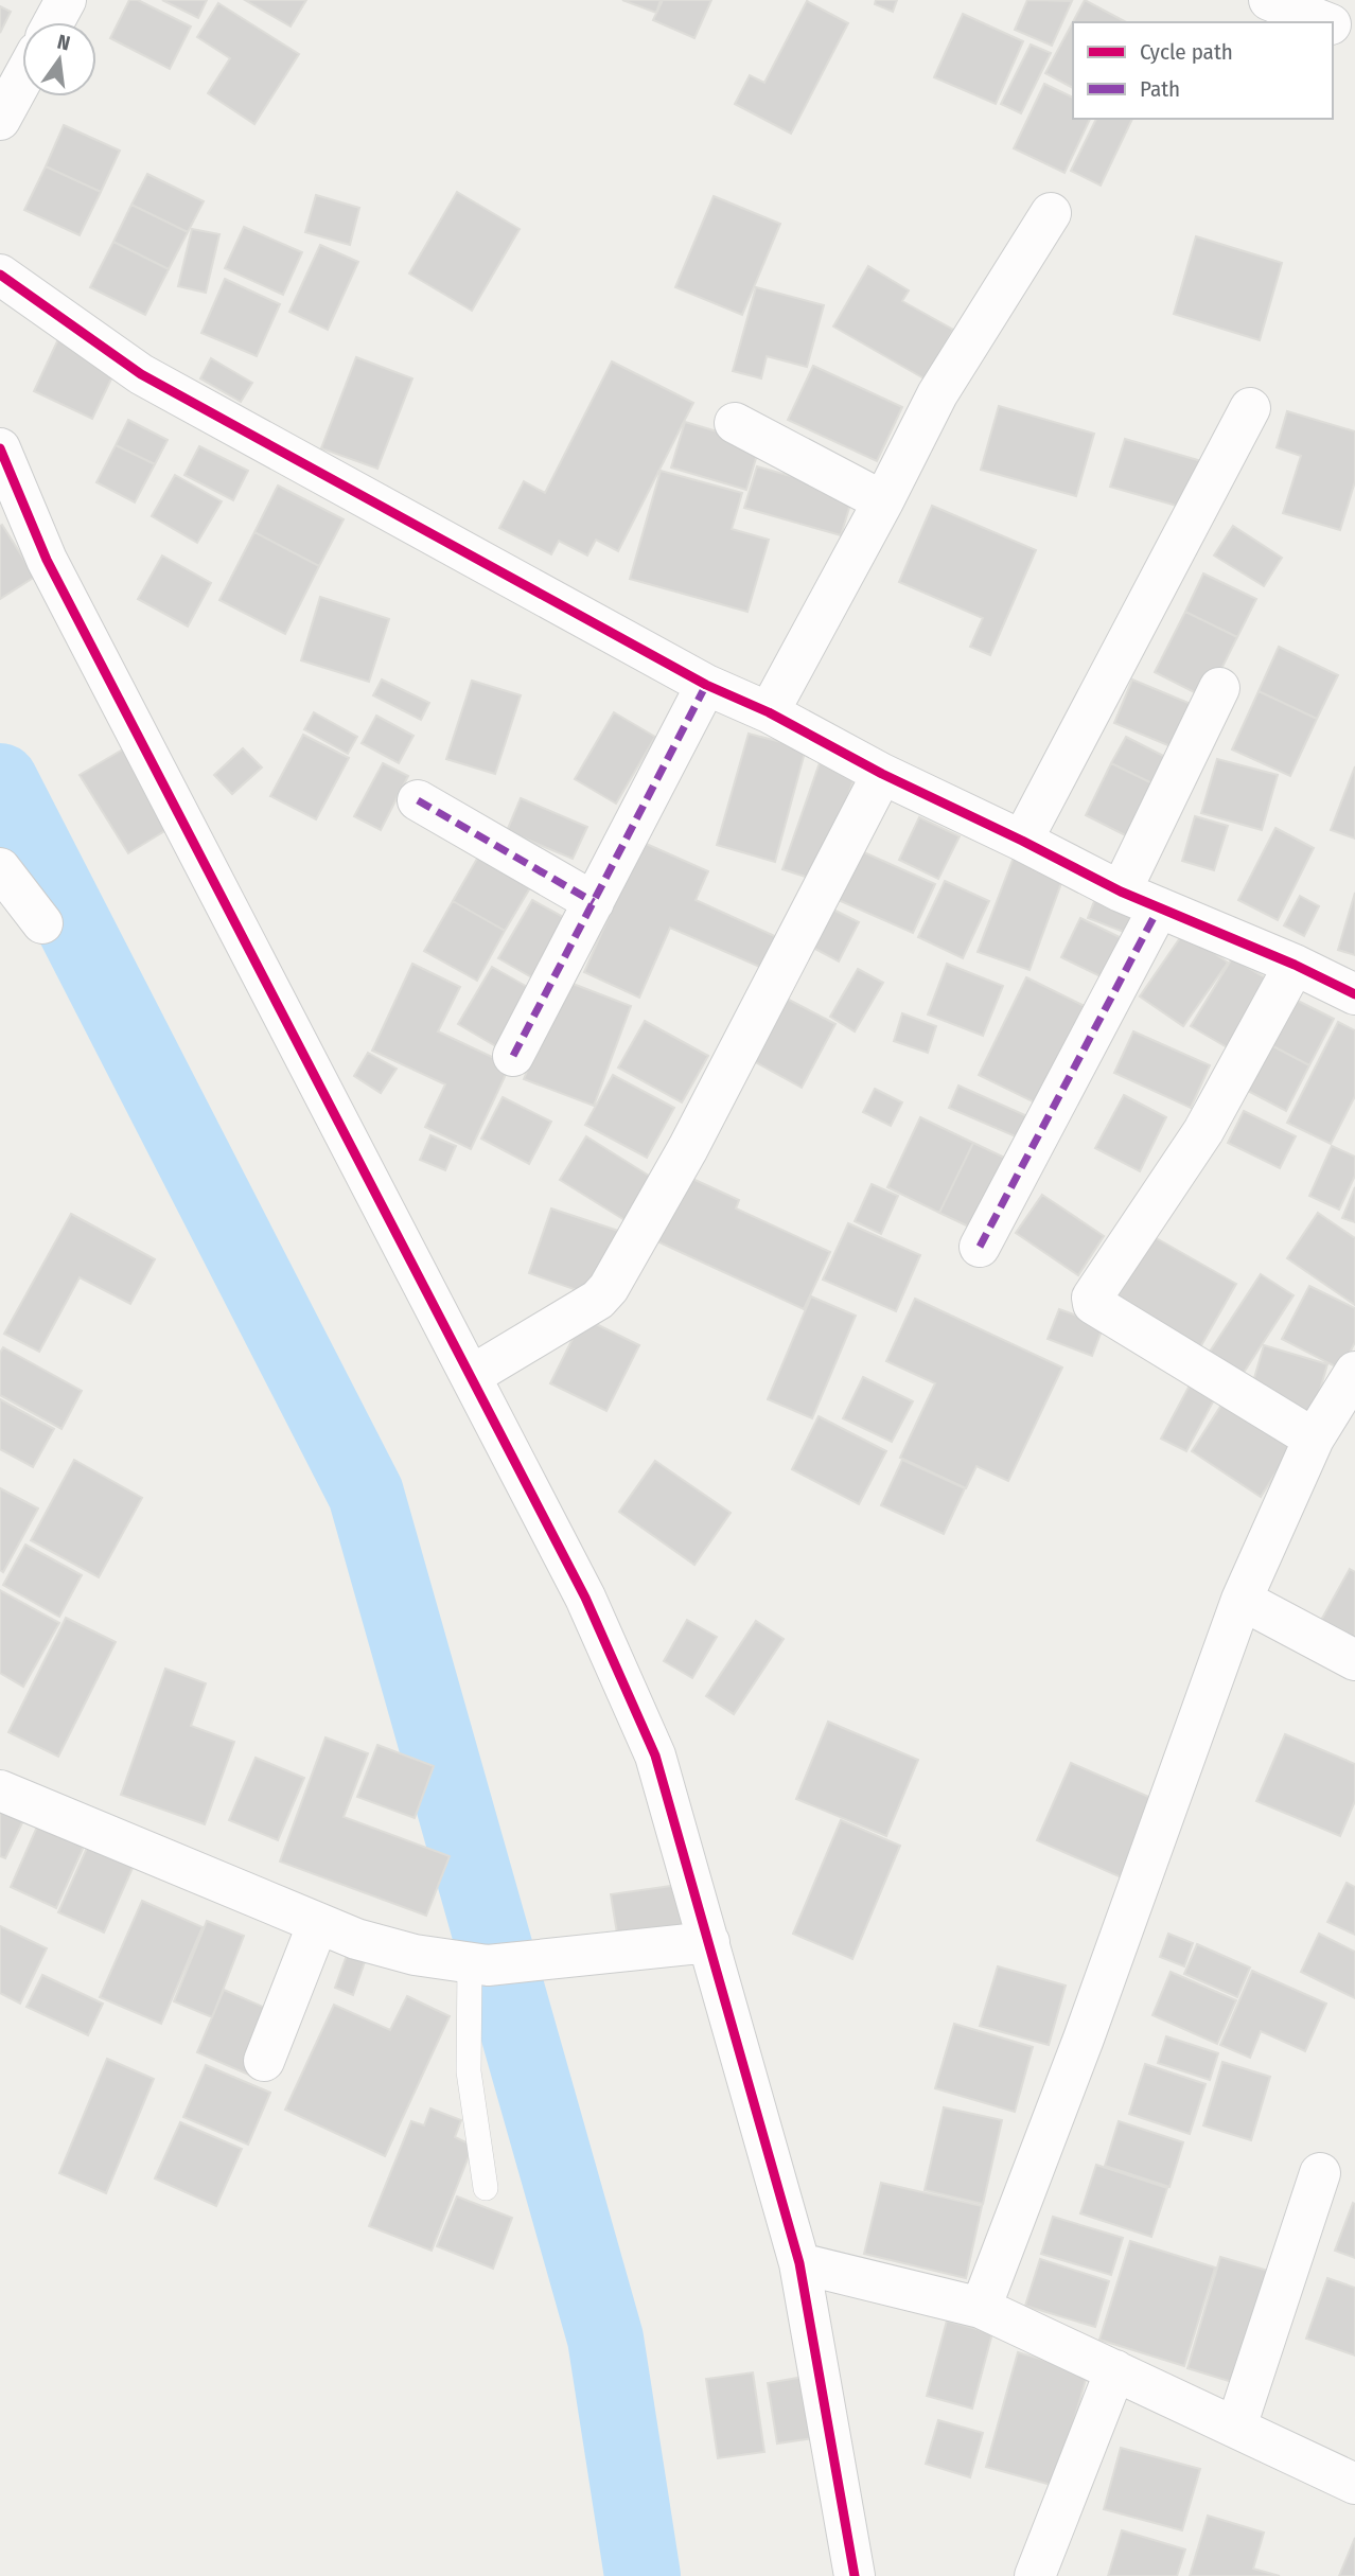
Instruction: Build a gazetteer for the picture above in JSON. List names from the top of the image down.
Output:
{
  "legend": ["Cycle path", "Path"],
  "north": "top"
}
